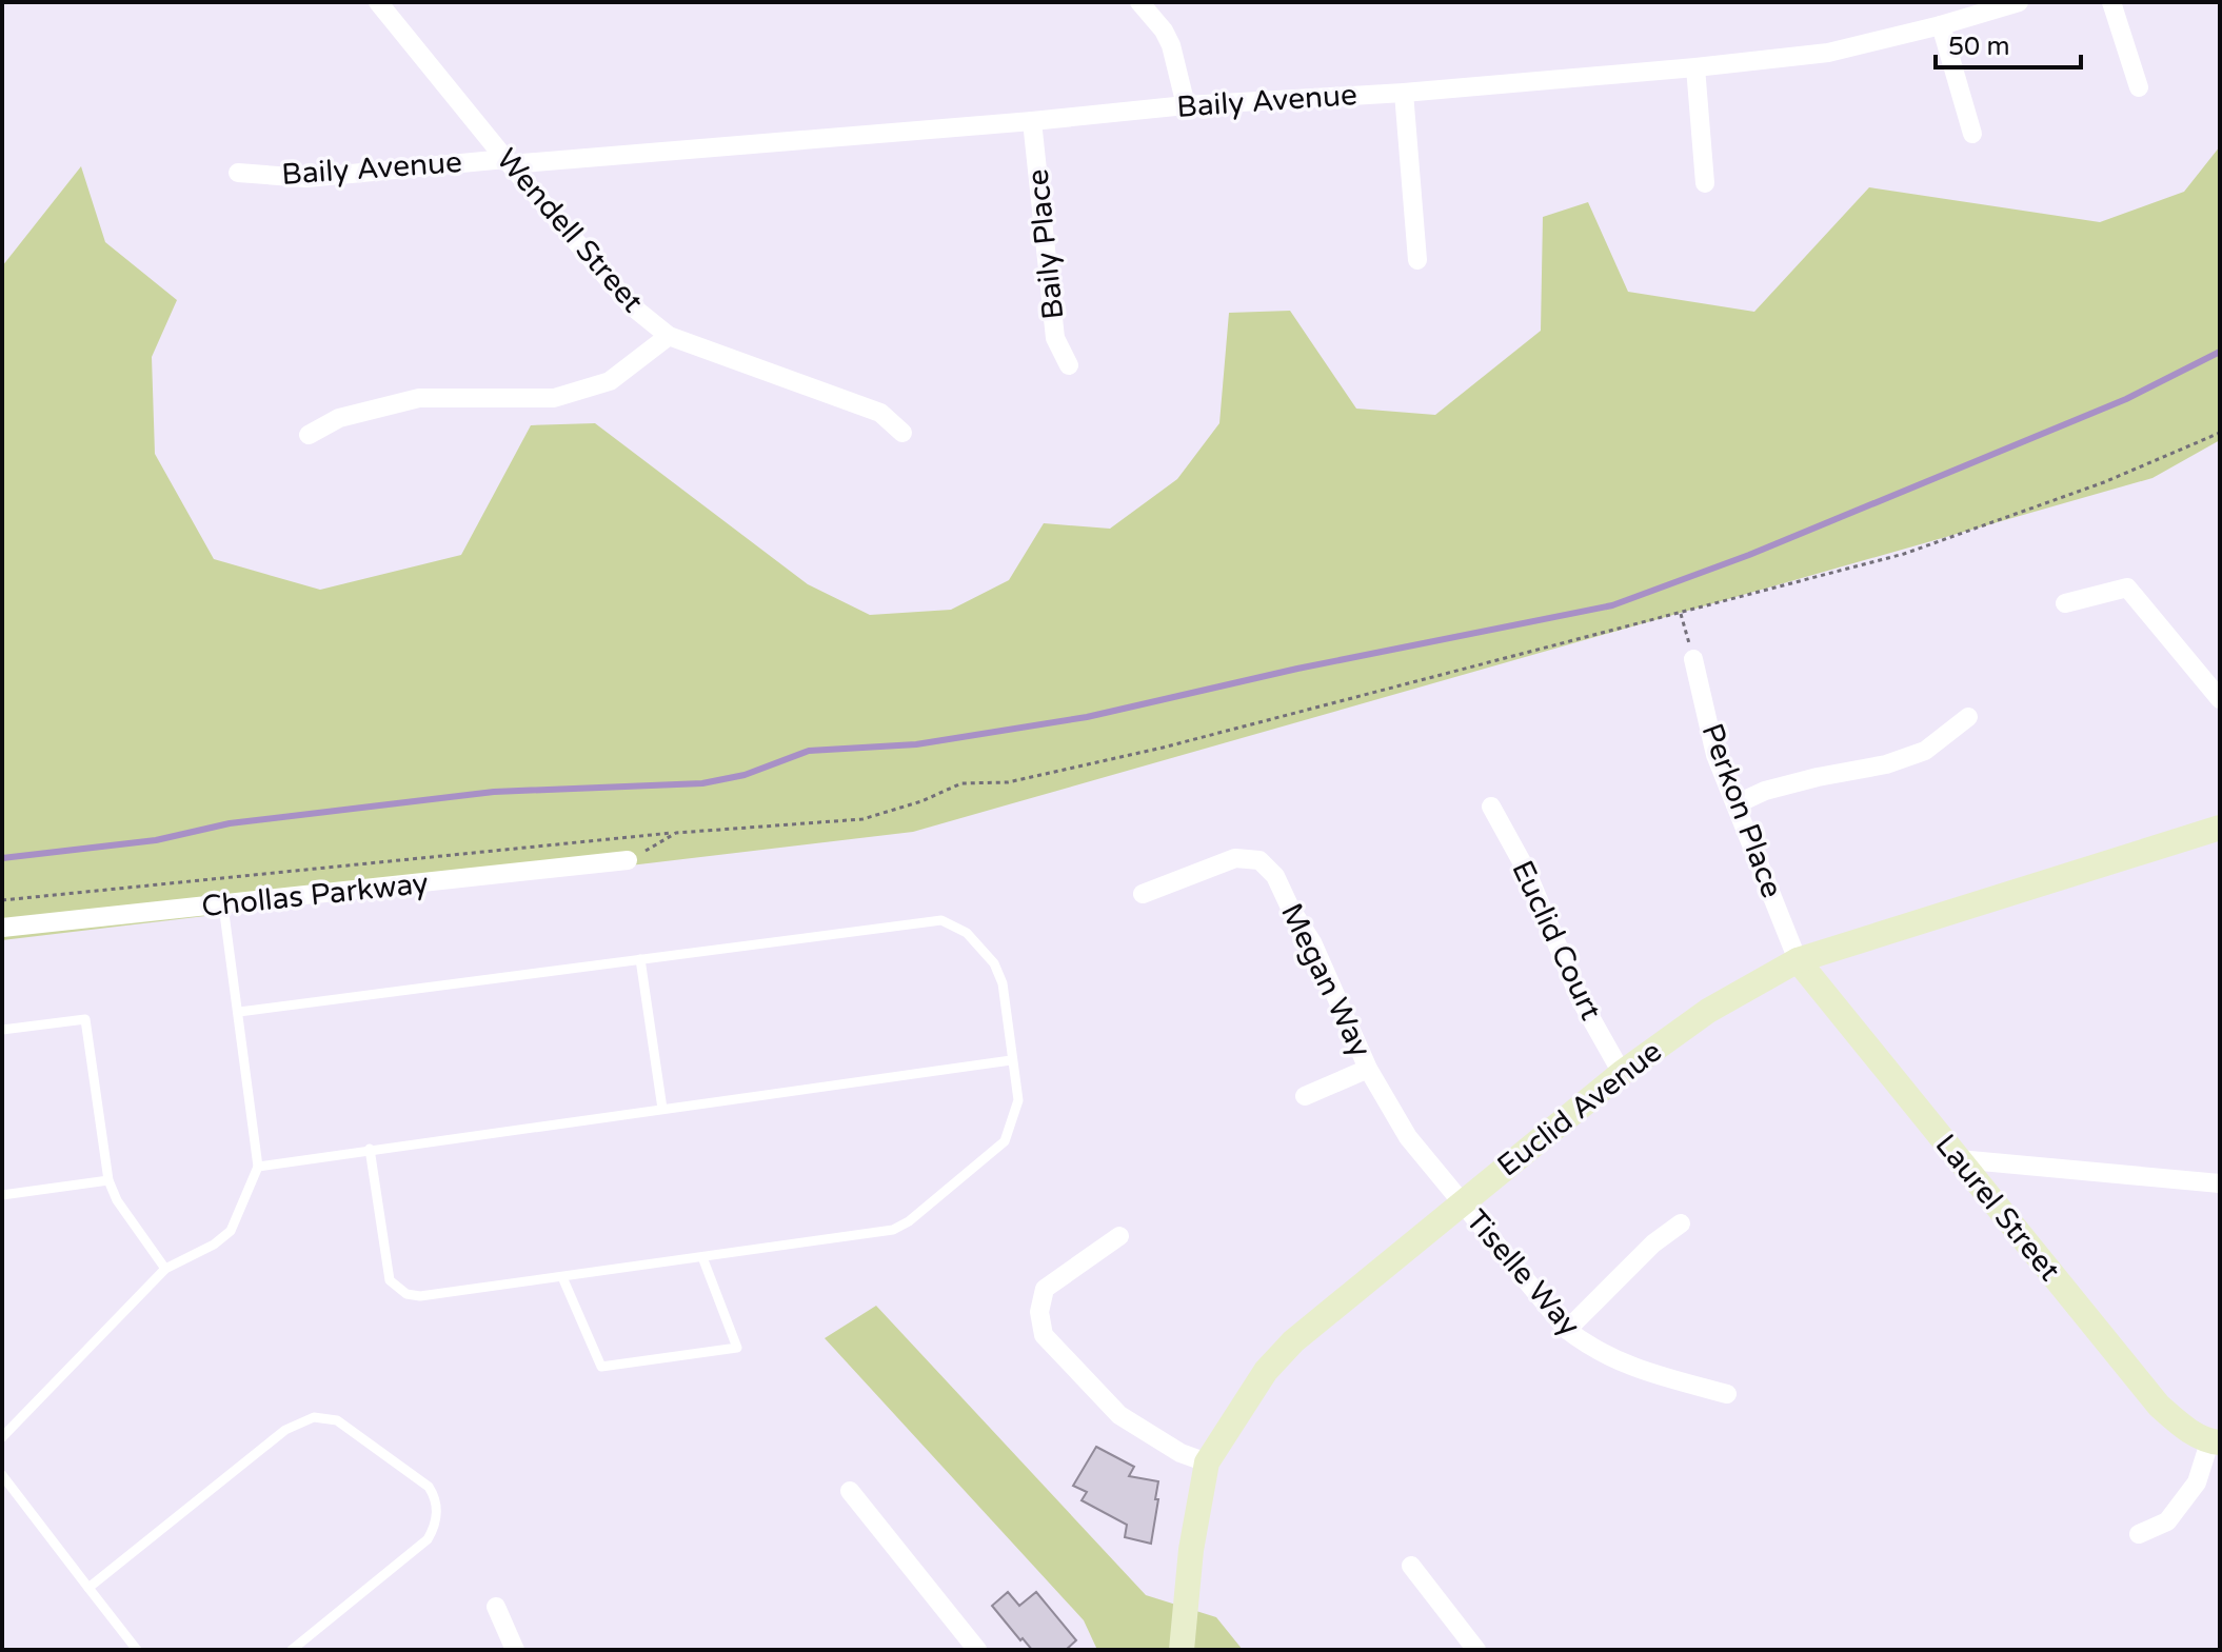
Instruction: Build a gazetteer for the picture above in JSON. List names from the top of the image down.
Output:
{
  "streets": {
    "main road": ["Euclid Avenue", "Laurel Street"],
    "street": [
      "Baily Avenue",
      "Wendell Street",
      "Baily Place",
      "Perkon Place",
      "Chollas Parkway",
      "Euclid Court",
      "Megan Way",
      "Tiselle Way"
    ]
  },
  "crossings": [
    ["Baily Avenue", "Wendell Street"],
    ["Baily Avenue", "Baily Place"],
    ["Perkon Place", "Euclid Avenue"],
    ["Perkon Place", "Laurel Street"],
    ["Euclid Court", "Euclid Avenue"],
    ["Megan Way", "Euclid Avenue"],
    ["Megan Way", "Tiselle Way"],
    ["Euclid Avenue", "Laurel Street"],
    ["Euclid Avenue", "Tiselle Way"]
  ],
  "scale_bar": "50 m"
}
